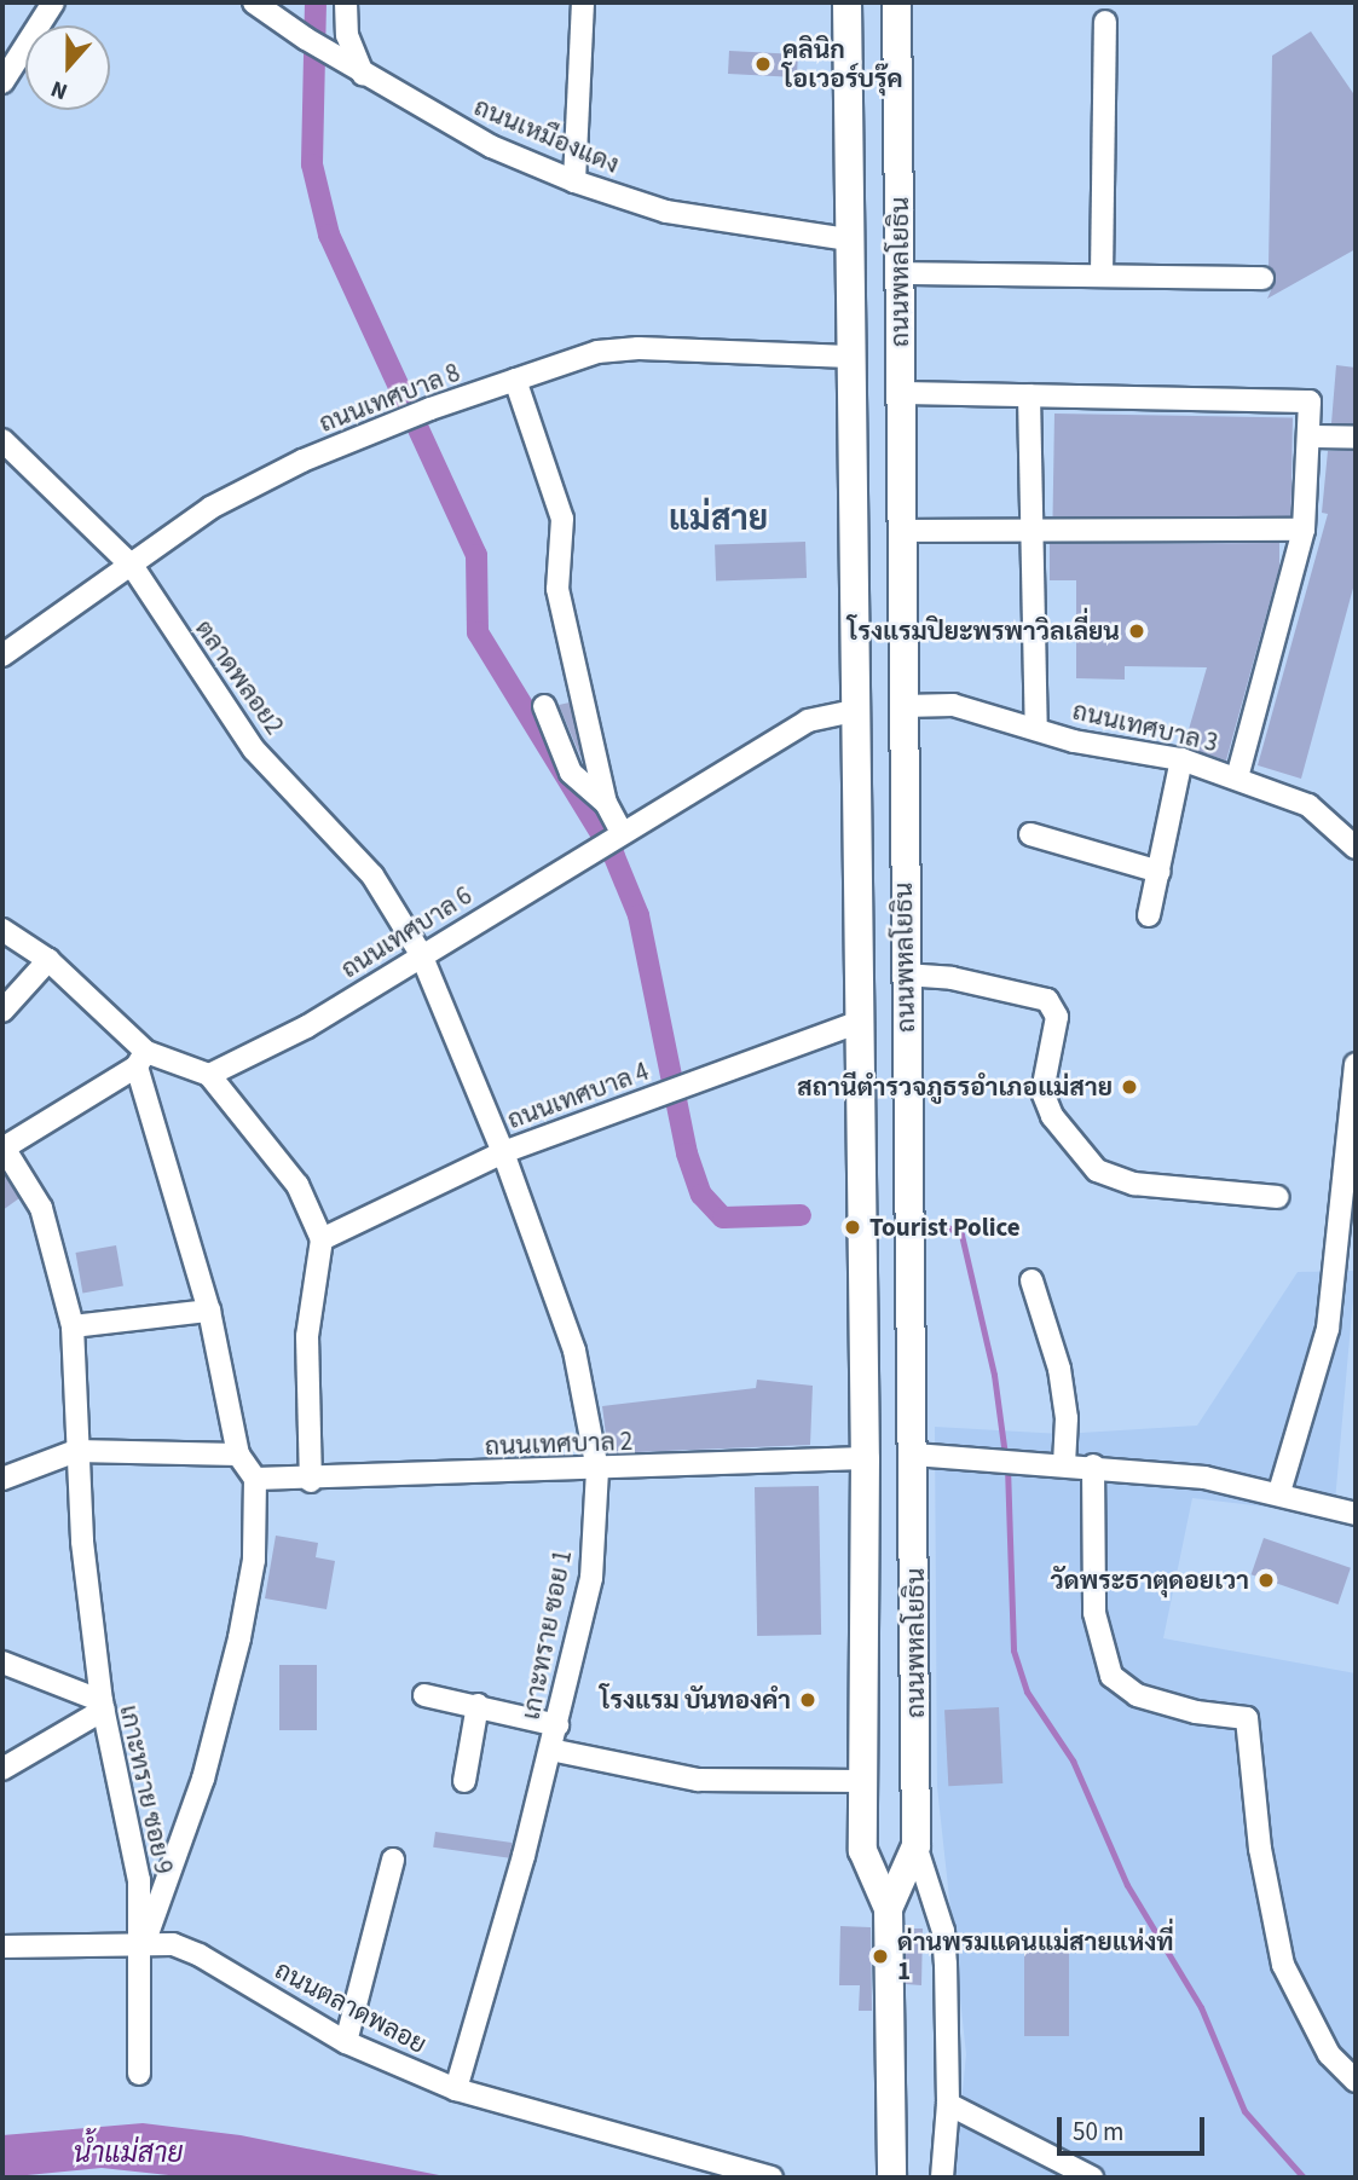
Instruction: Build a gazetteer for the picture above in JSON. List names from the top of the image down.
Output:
{
  "streets": {
    "main road": ["ถนนพหลโยธิน"],
    "street": [
      "ถนนเหมืองแดง",
      "ถนนเทศบาล 8",
      "ตลาดพลอย2",
      "ถนนเทศบาล 3",
      "ถนนเทศบาล 6",
      "ถนนเทศบาล 4",
      "ถนนเทศบาล 2",
      "เกาะทราย ซอย 1",
      "เกาะทราย ซอย 9",
      "ถนนตลาดพลอย"
    ]
  },
  "crossings": [
    ["ถนนเหมืองแดง", "ถนนพหลโยธิน"],
    ["ถนนพหลโยธิน", "ถนนเทศบาล 8"],
    ["ถนนพหลโยธิน", "ถนนเทศบาล 3"],
    ["ถนนพหลโยธิน", "ถนนเทศบาล 6"],
    ["ถนนพหลโยธิน", "ถนนเทศบาล 4"],
    ["ถนนพหลโยธิน", "ถนนเทศบาล 2"],
    ["ถนนเทศบาล 8", "ตลาดพลอย2"],
    ["ตลาดพลอย2", "ถนนเทศบาล 6"],
    ["ตลาดพลอย2", "เกาะทราย ซอย 1"],
    ["ถนนเทศบาล 6", "เกาะทราย ซอย 1"],
    ["ถนนเทศบาล 4", "เกาะทราย ซอย 1"],
    ["ถนนเทศบาล 2", "เกาะทราย ซอย 1"],
    ["เกาะทราย ซอย 1", "ถนนตลาดพลอย"],
    ["เกาะทราย ซอย 9", "ถนนตลาดพลอย"]
  ],
  "districts": ["แม่สาย"],
  "water": ["น้ำแม่สาย"],
  "places": [
    "คลินิก โอเวอร์บรุ๊ค",
    "โรงแรมปิยะพรพาวิลเลี่ยน",
    "สถานีตำรวจภูธรอำเภอแม่สาย",
    "Tourist Police",
    "วัดพระธาตุดอยเวา",
    "โรงแรม บันทองคํา",
    "ด่านพรมแดนแม่สายแห่งที่ 1"
  ],
  "scale_bar": "50 m",
  "north": "bottom"
}
